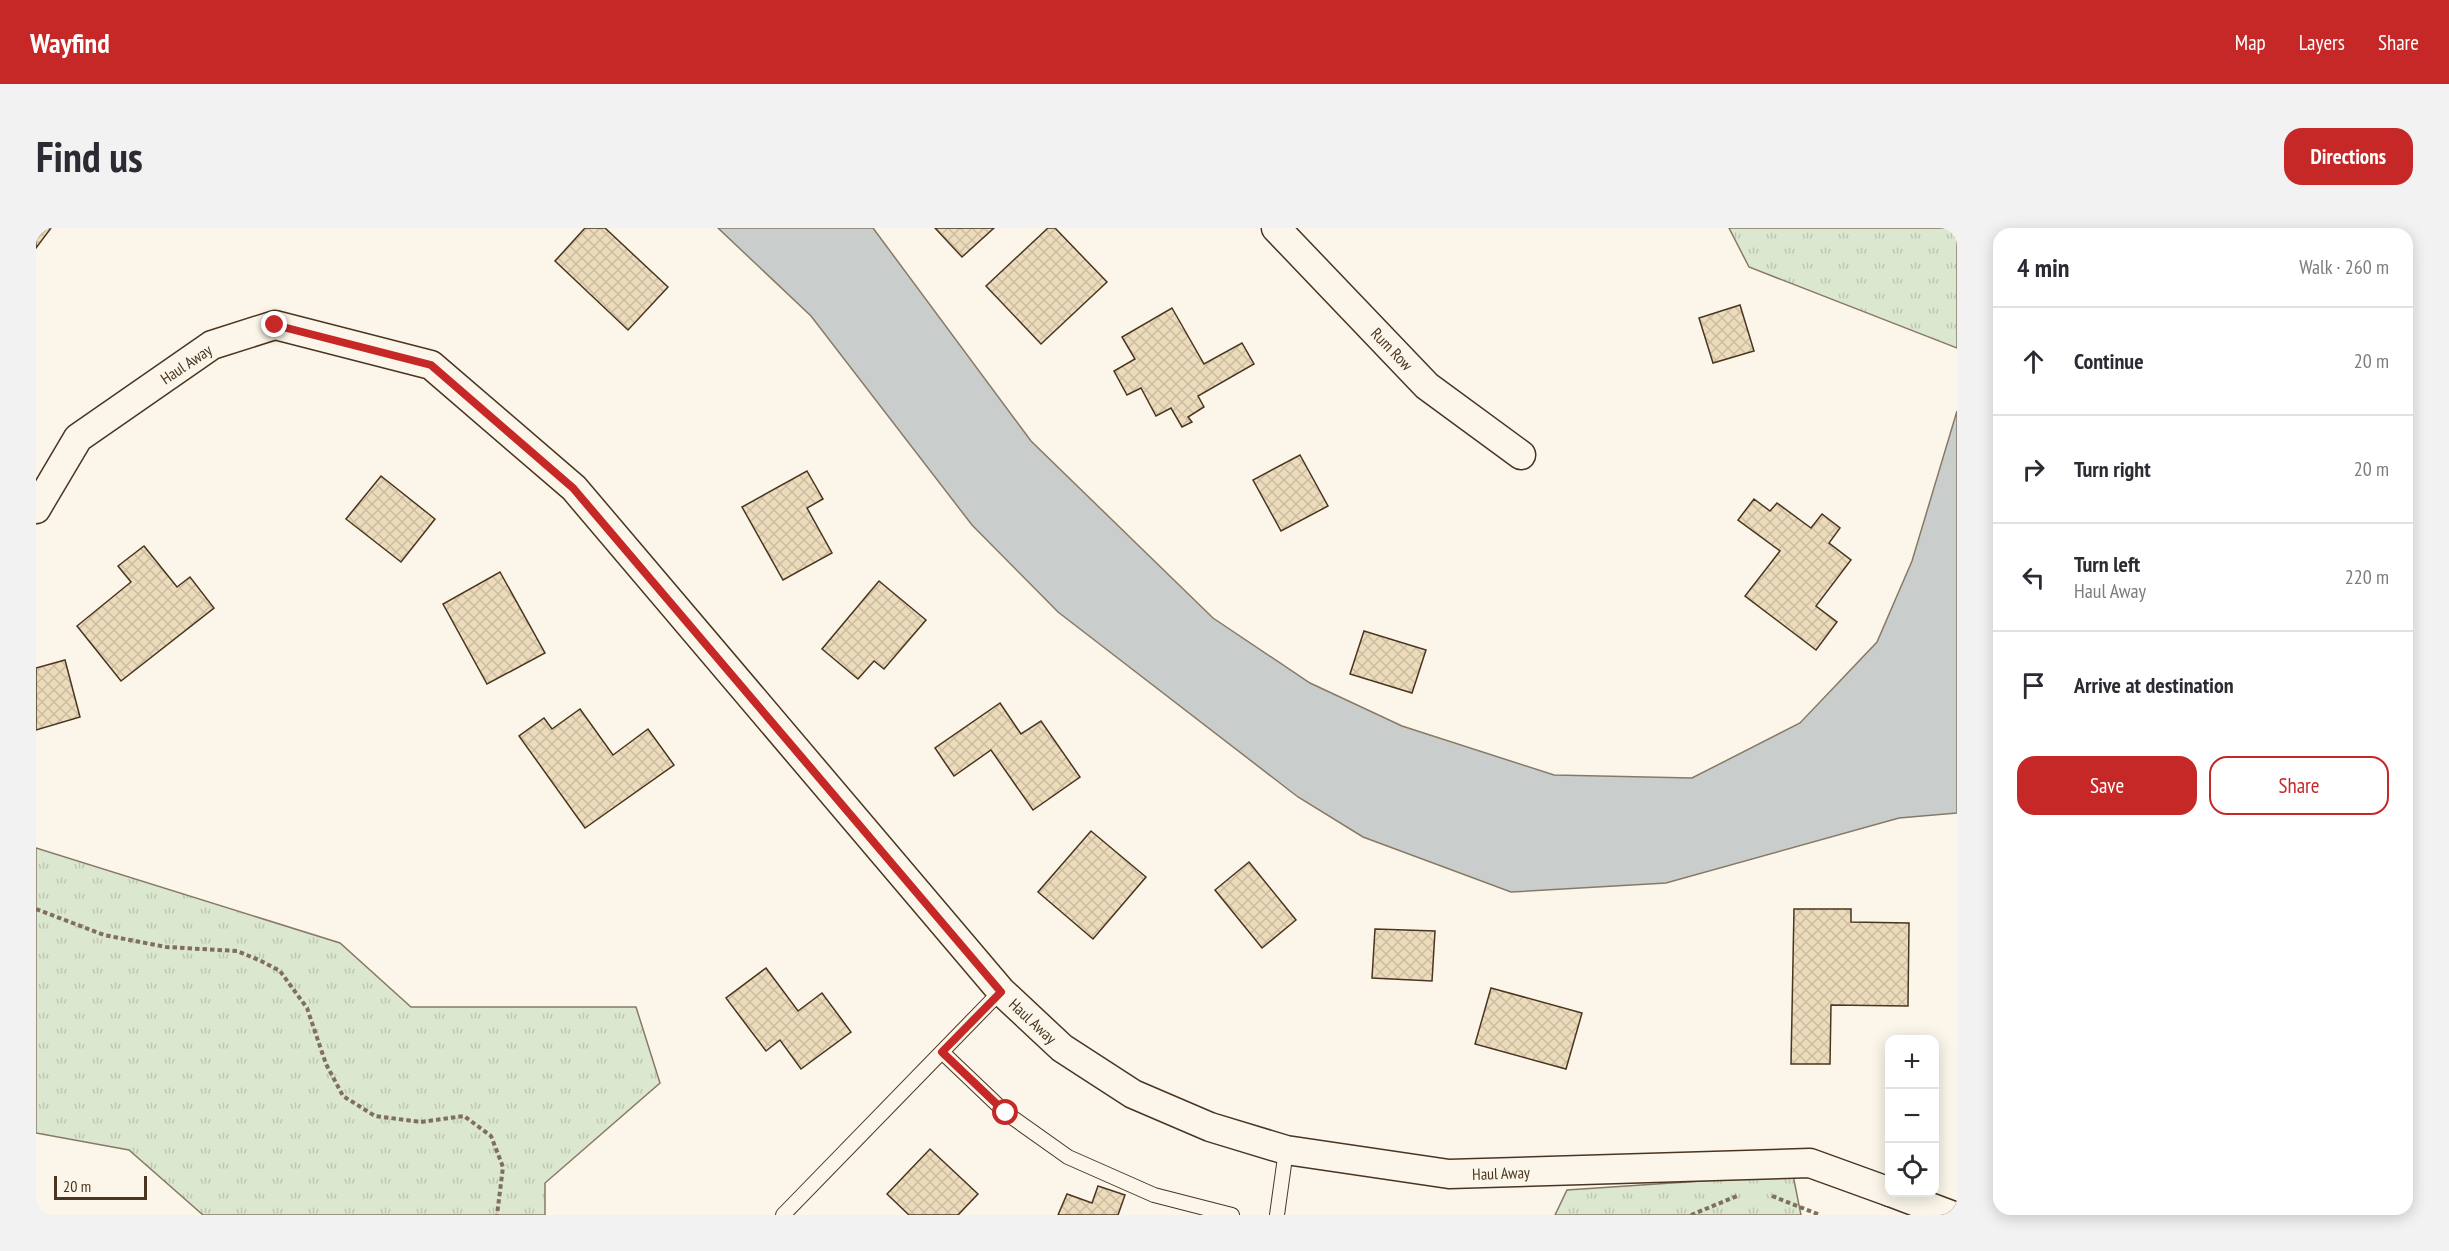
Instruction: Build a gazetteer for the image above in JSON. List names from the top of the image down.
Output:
{
  "streets": {
    "street": ["Rum Row", "Haul Away"]
  },
  "scale_bar": "20 m",
  "page": {
    "header": "Wayfind",
    "nav": ["Map", "Layers", "Share"],
    "buttons": [
      "Directions",
      ["Save", "Share"]
    ],
    "title": "Find us",
    "heading": ["4 min", "Walk · 260 m"],
    "list": [
      ["Continue", "20 m"],
      ["Turn right", "20 m"],
      ["Turn left", "Haul Away", "220 m"],
      "Arrive at destination"
    ],
    "map_buttons": ["+", "−"],
    "scale": "20 m"
  }
}
